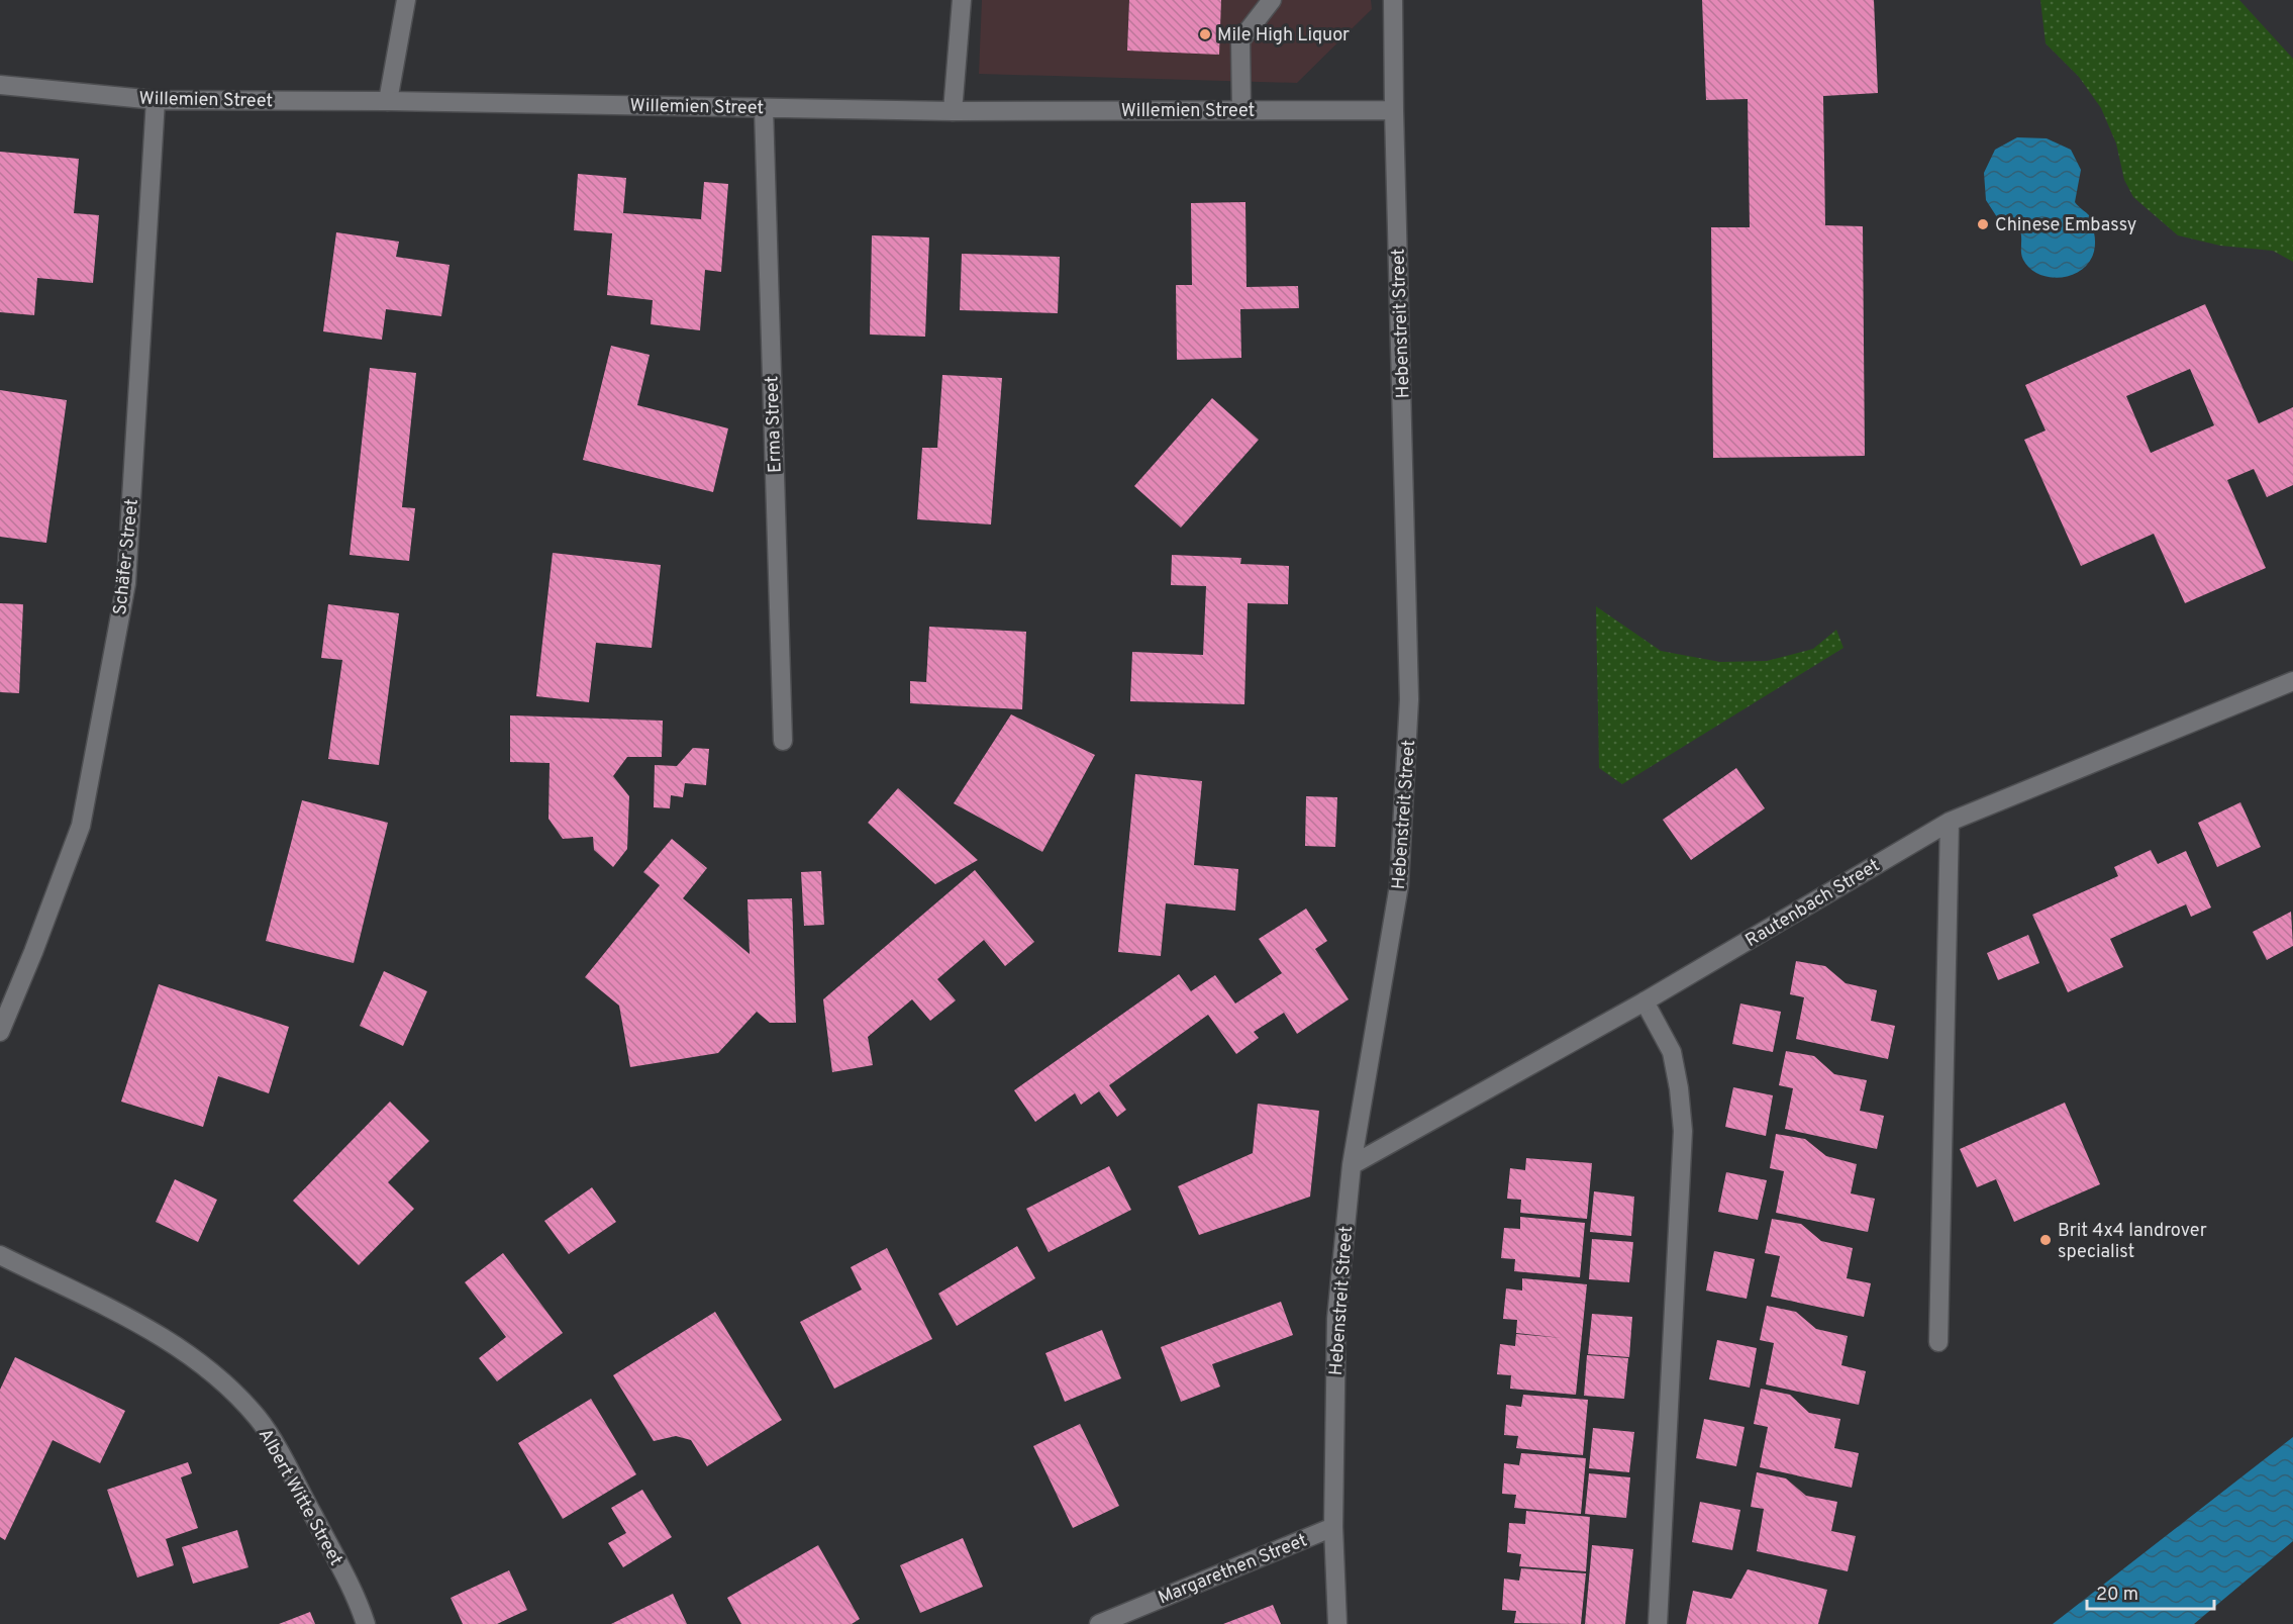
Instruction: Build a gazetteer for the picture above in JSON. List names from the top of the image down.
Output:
{
  "streets": {
    "street": [
      "Willemien Street",
      "Hebenstreit Street",
      "Erma Street",
      "Schäfer Street",
      "Rautenbach Street",
      "Albert Witte Street",
      "Margarethen Street"
    ]
  },
  "crossings": [
    ["Willemien Street", "Hebenstreit Street"],
    ["Willemien Street", "Erma Street"],
    ["Willemien Street", "Schäfer Street"],
    ["Hebenstreit Street", "Rautenbach Street"],
    ["Hebenstreit Street", "Margarethen Street"]
  ],
  "places": ["Mile High Liquor", "Chinese Embassy", "Brit 4x4 landrover specialist"],
  "scale_bar": "20 m"
}
